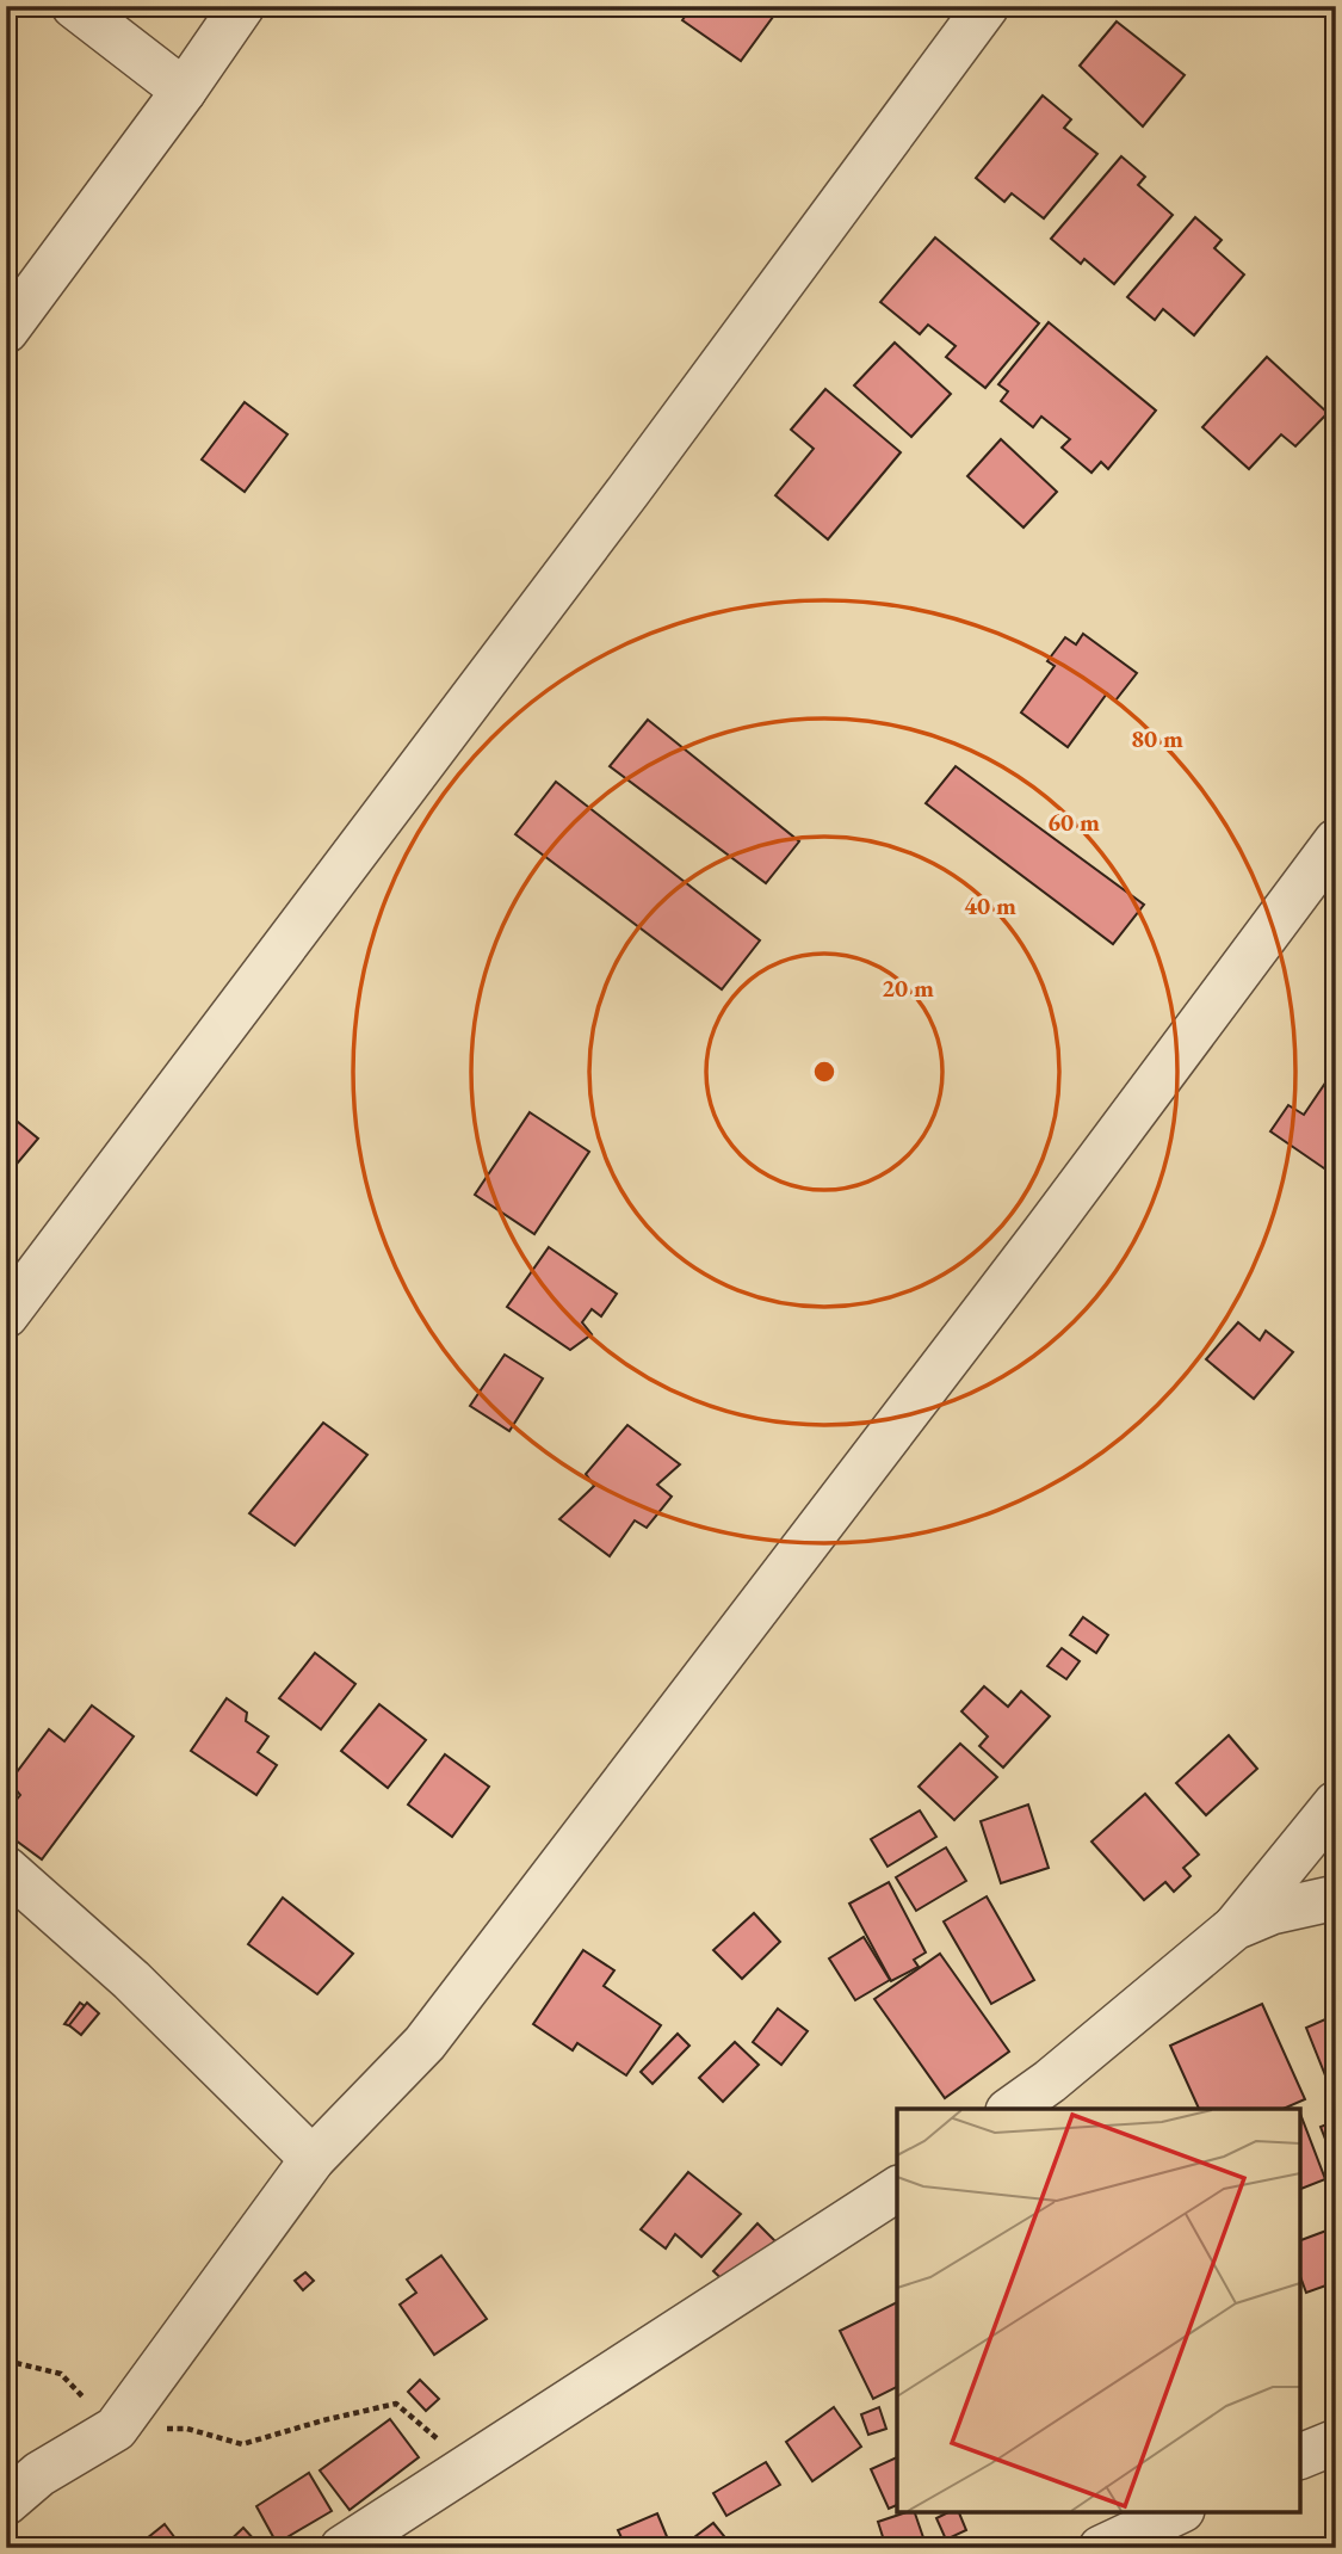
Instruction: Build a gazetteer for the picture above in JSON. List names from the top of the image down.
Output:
{
  "rings": [
    "80 m",
    "60 m",
    "40 m",
    "20 m"
  ]
}
